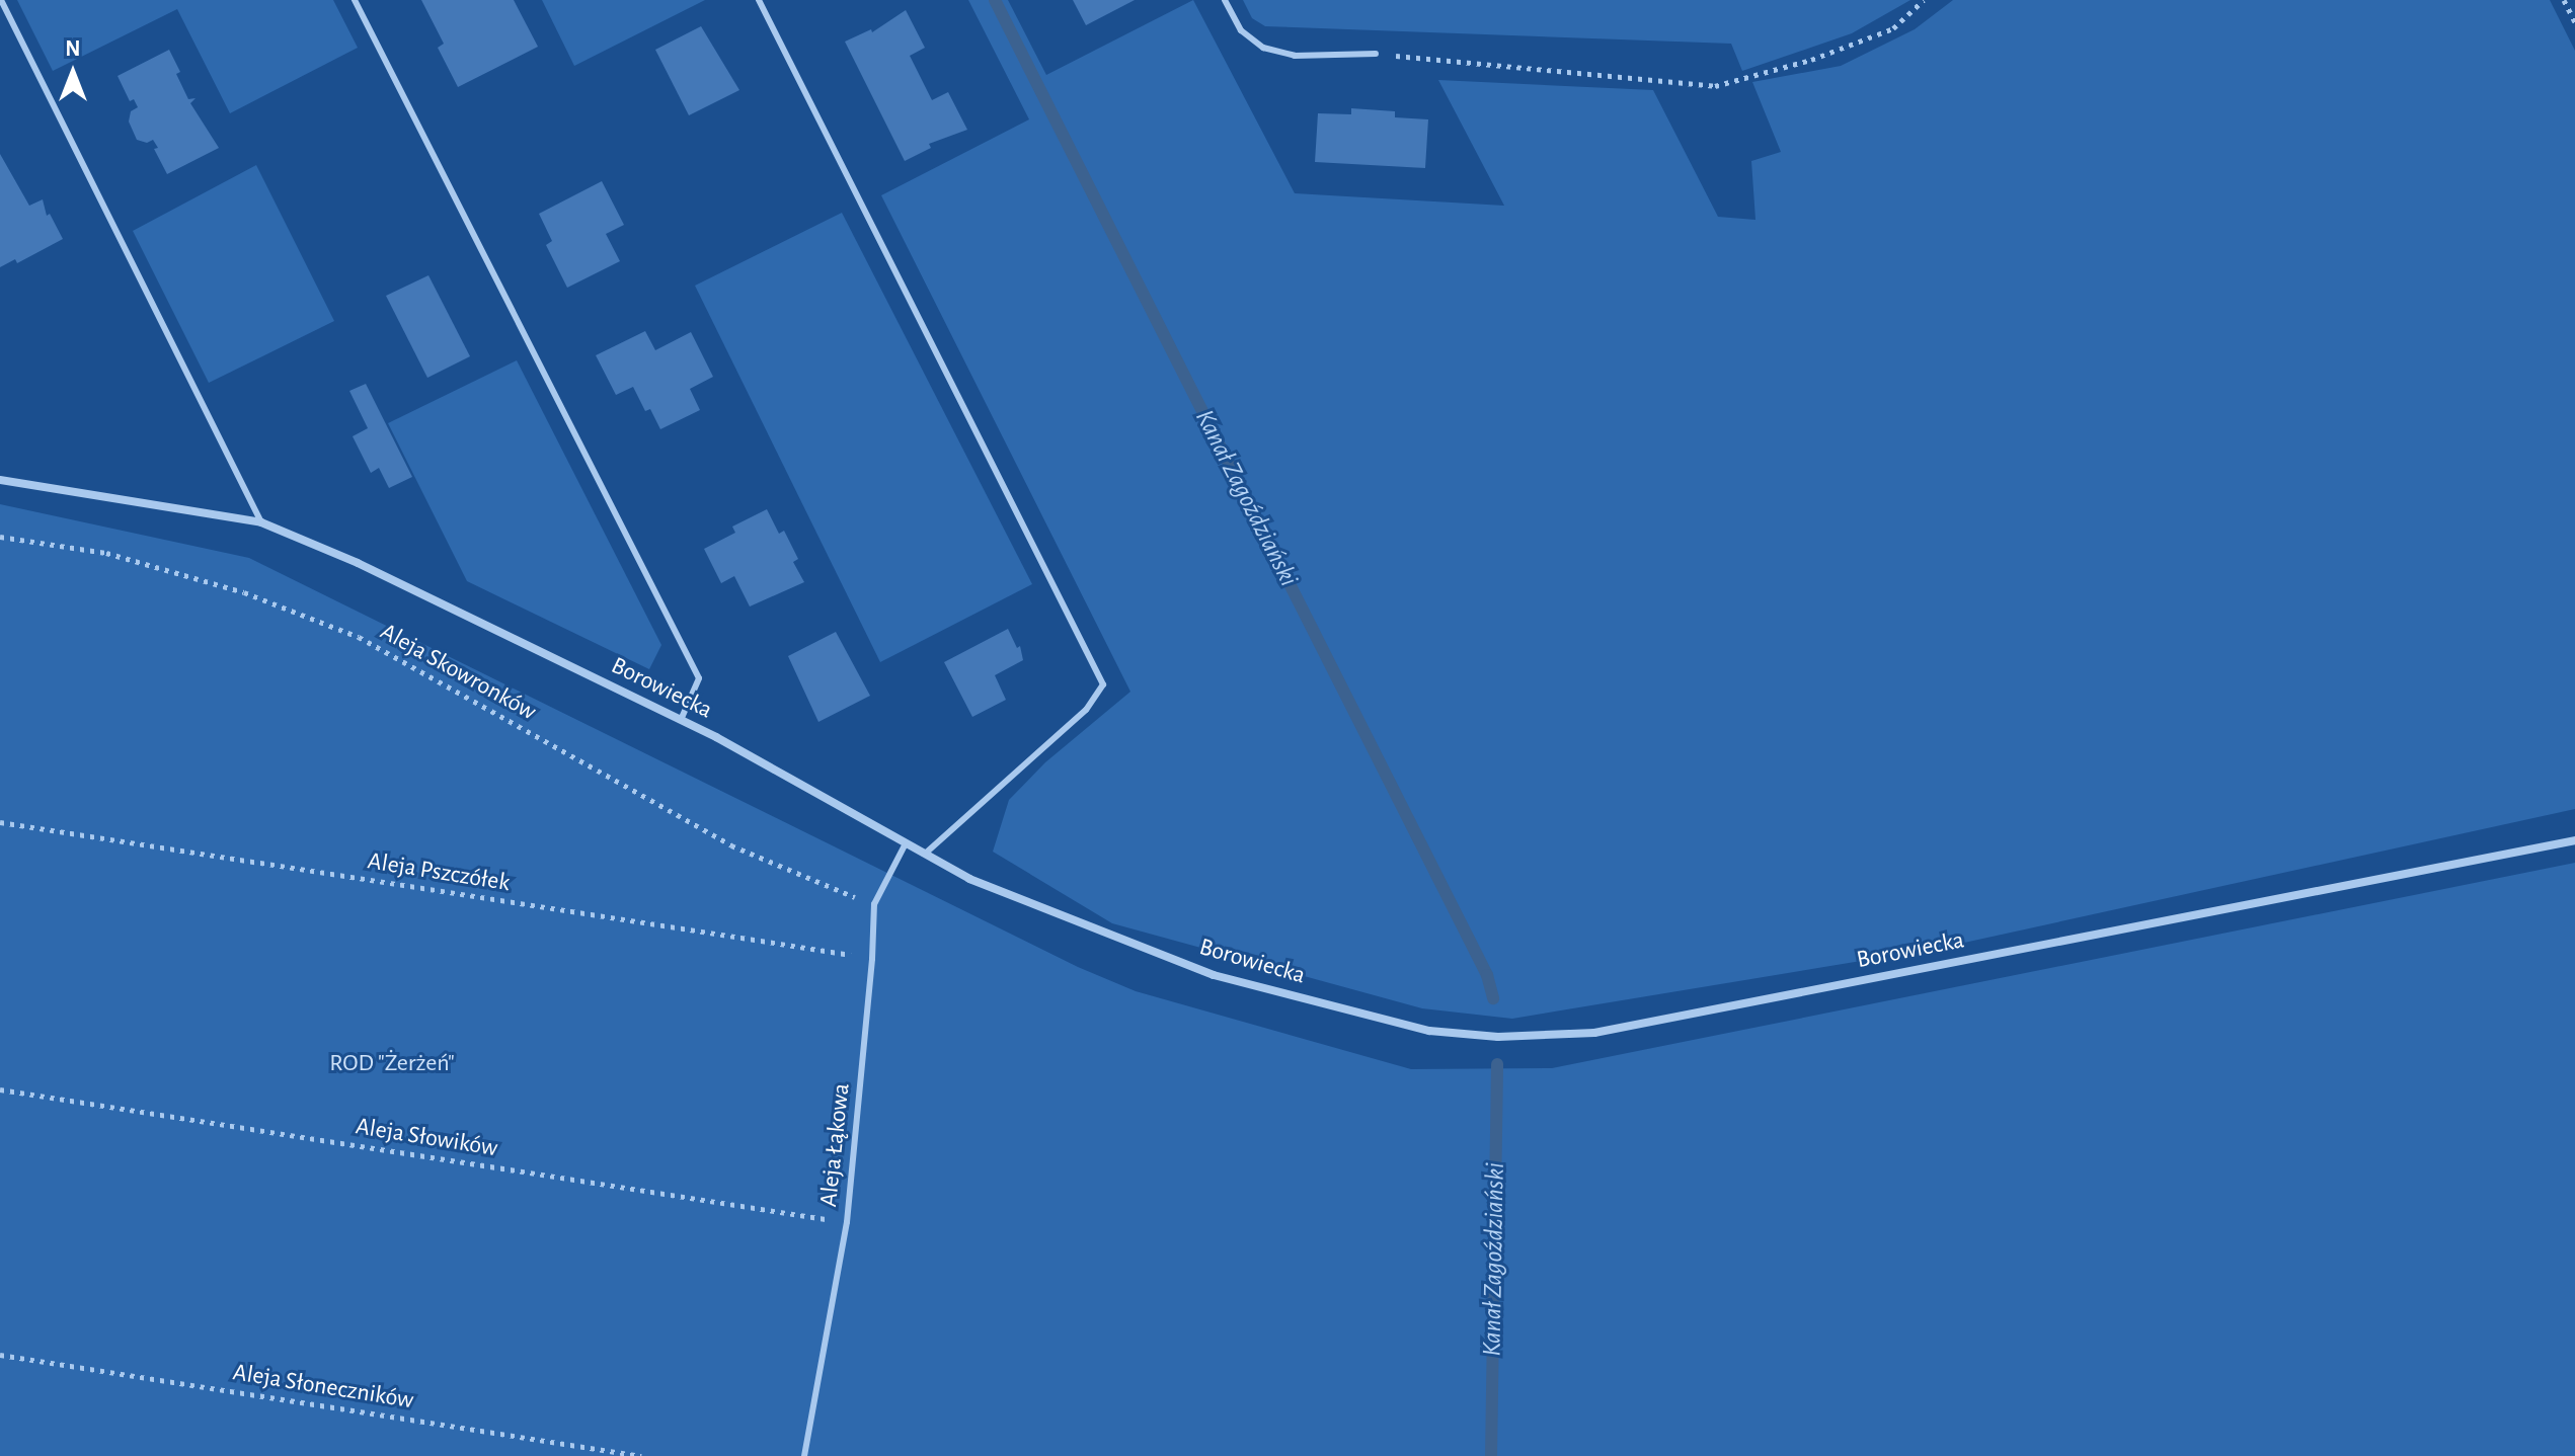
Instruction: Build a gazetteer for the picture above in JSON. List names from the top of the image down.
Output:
{
  "streets": {
    "street": ["Borowiecka"],
    "lane": ["Aleja Łąkowa"],
    "path": [
      "Aleja Skowronków",
      "Aleja Pszczółek",
      "Aleja Słowików",
      "Aleja Słoneczników"
    ]
  },
  "crossings": [
    ["Aleja Skowronków", "Aleja Łąkowa"],
    ["Borowiecka", "Aleja Łąkowa"],
    ["Aleja Pszczółek", "Aleja Łąkowa"],
    ["Aleja Słowików", "Aleja Łąkowa"]
  ],
  "water": ["Kanał Zagoździański"],
  "parks": ["ROD \"Żerżeń\""],
  "north": "top"
}
